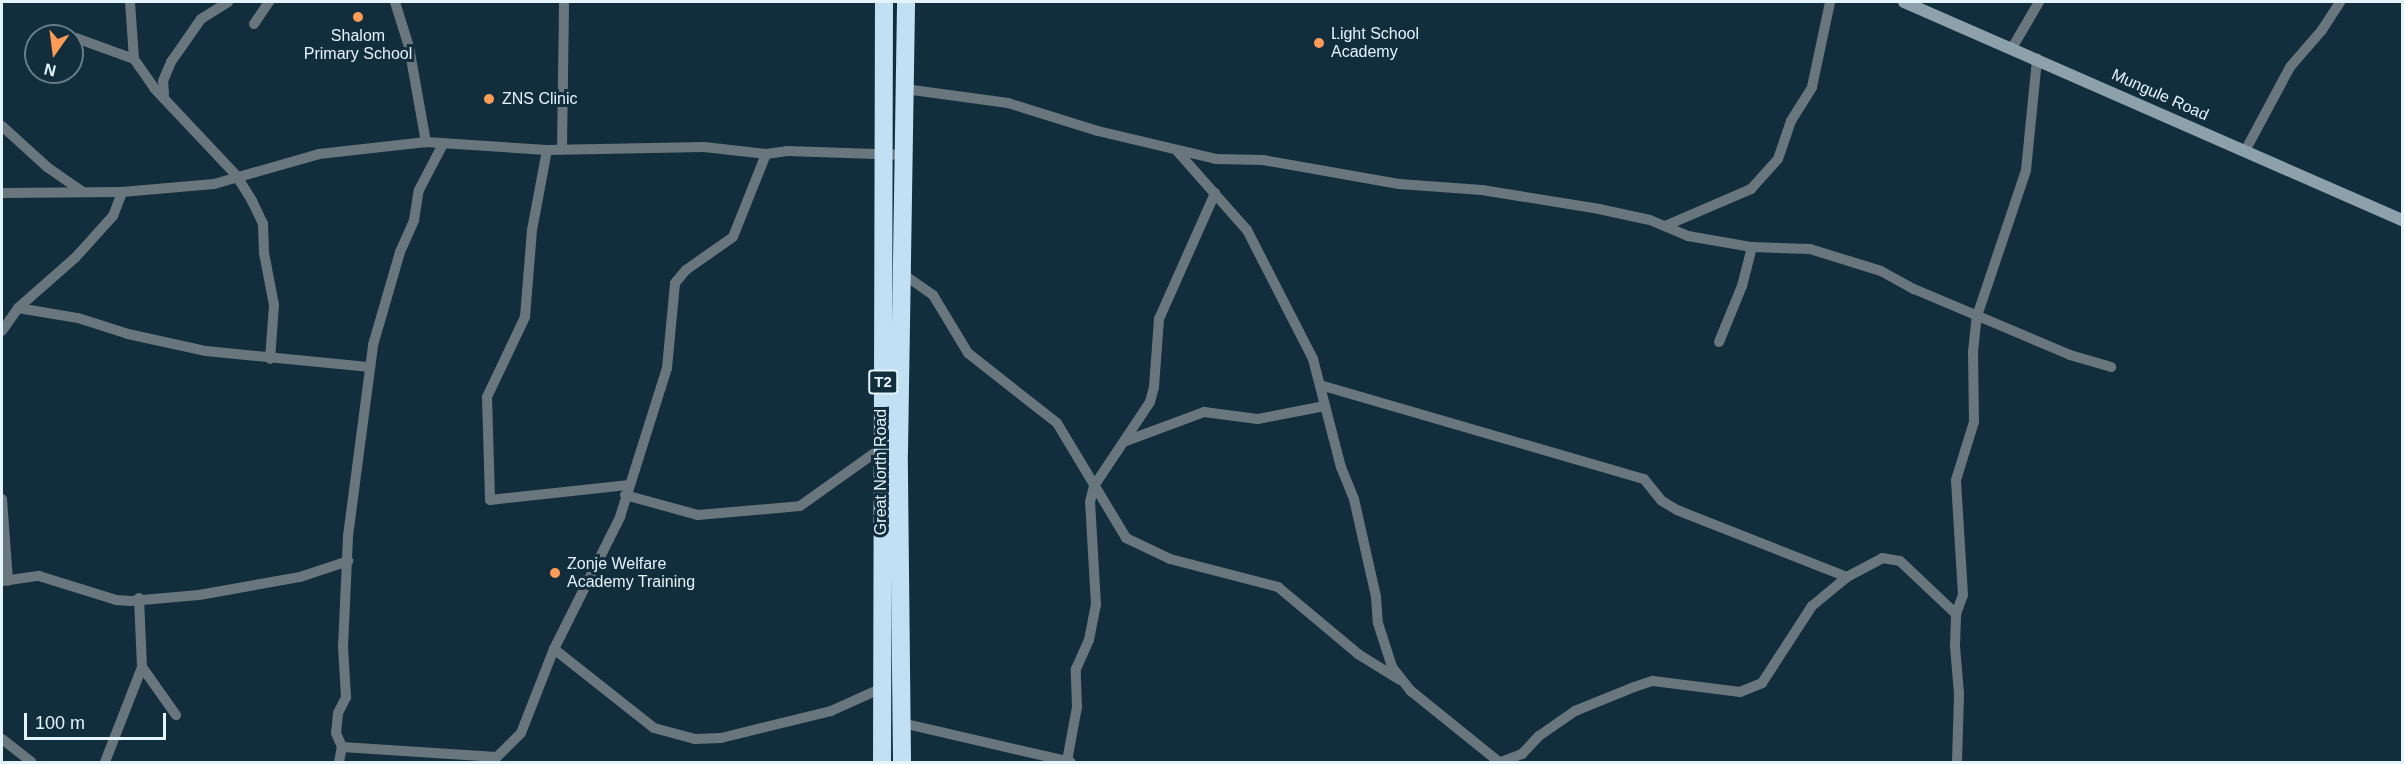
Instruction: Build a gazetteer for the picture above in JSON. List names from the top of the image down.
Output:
{
  "streets": {
    "highway": ["T2", "Great North Road"],
    "street": ["Mungule Road"]
  },
  "places": [
    "Shalom Primary School",
    "Light School Academy",
    "ZNS Clinic",
    "Zonje Welfare Academy Training"
  ],
  "scale_bar": "100 m",
  "north": "bottom"
}
